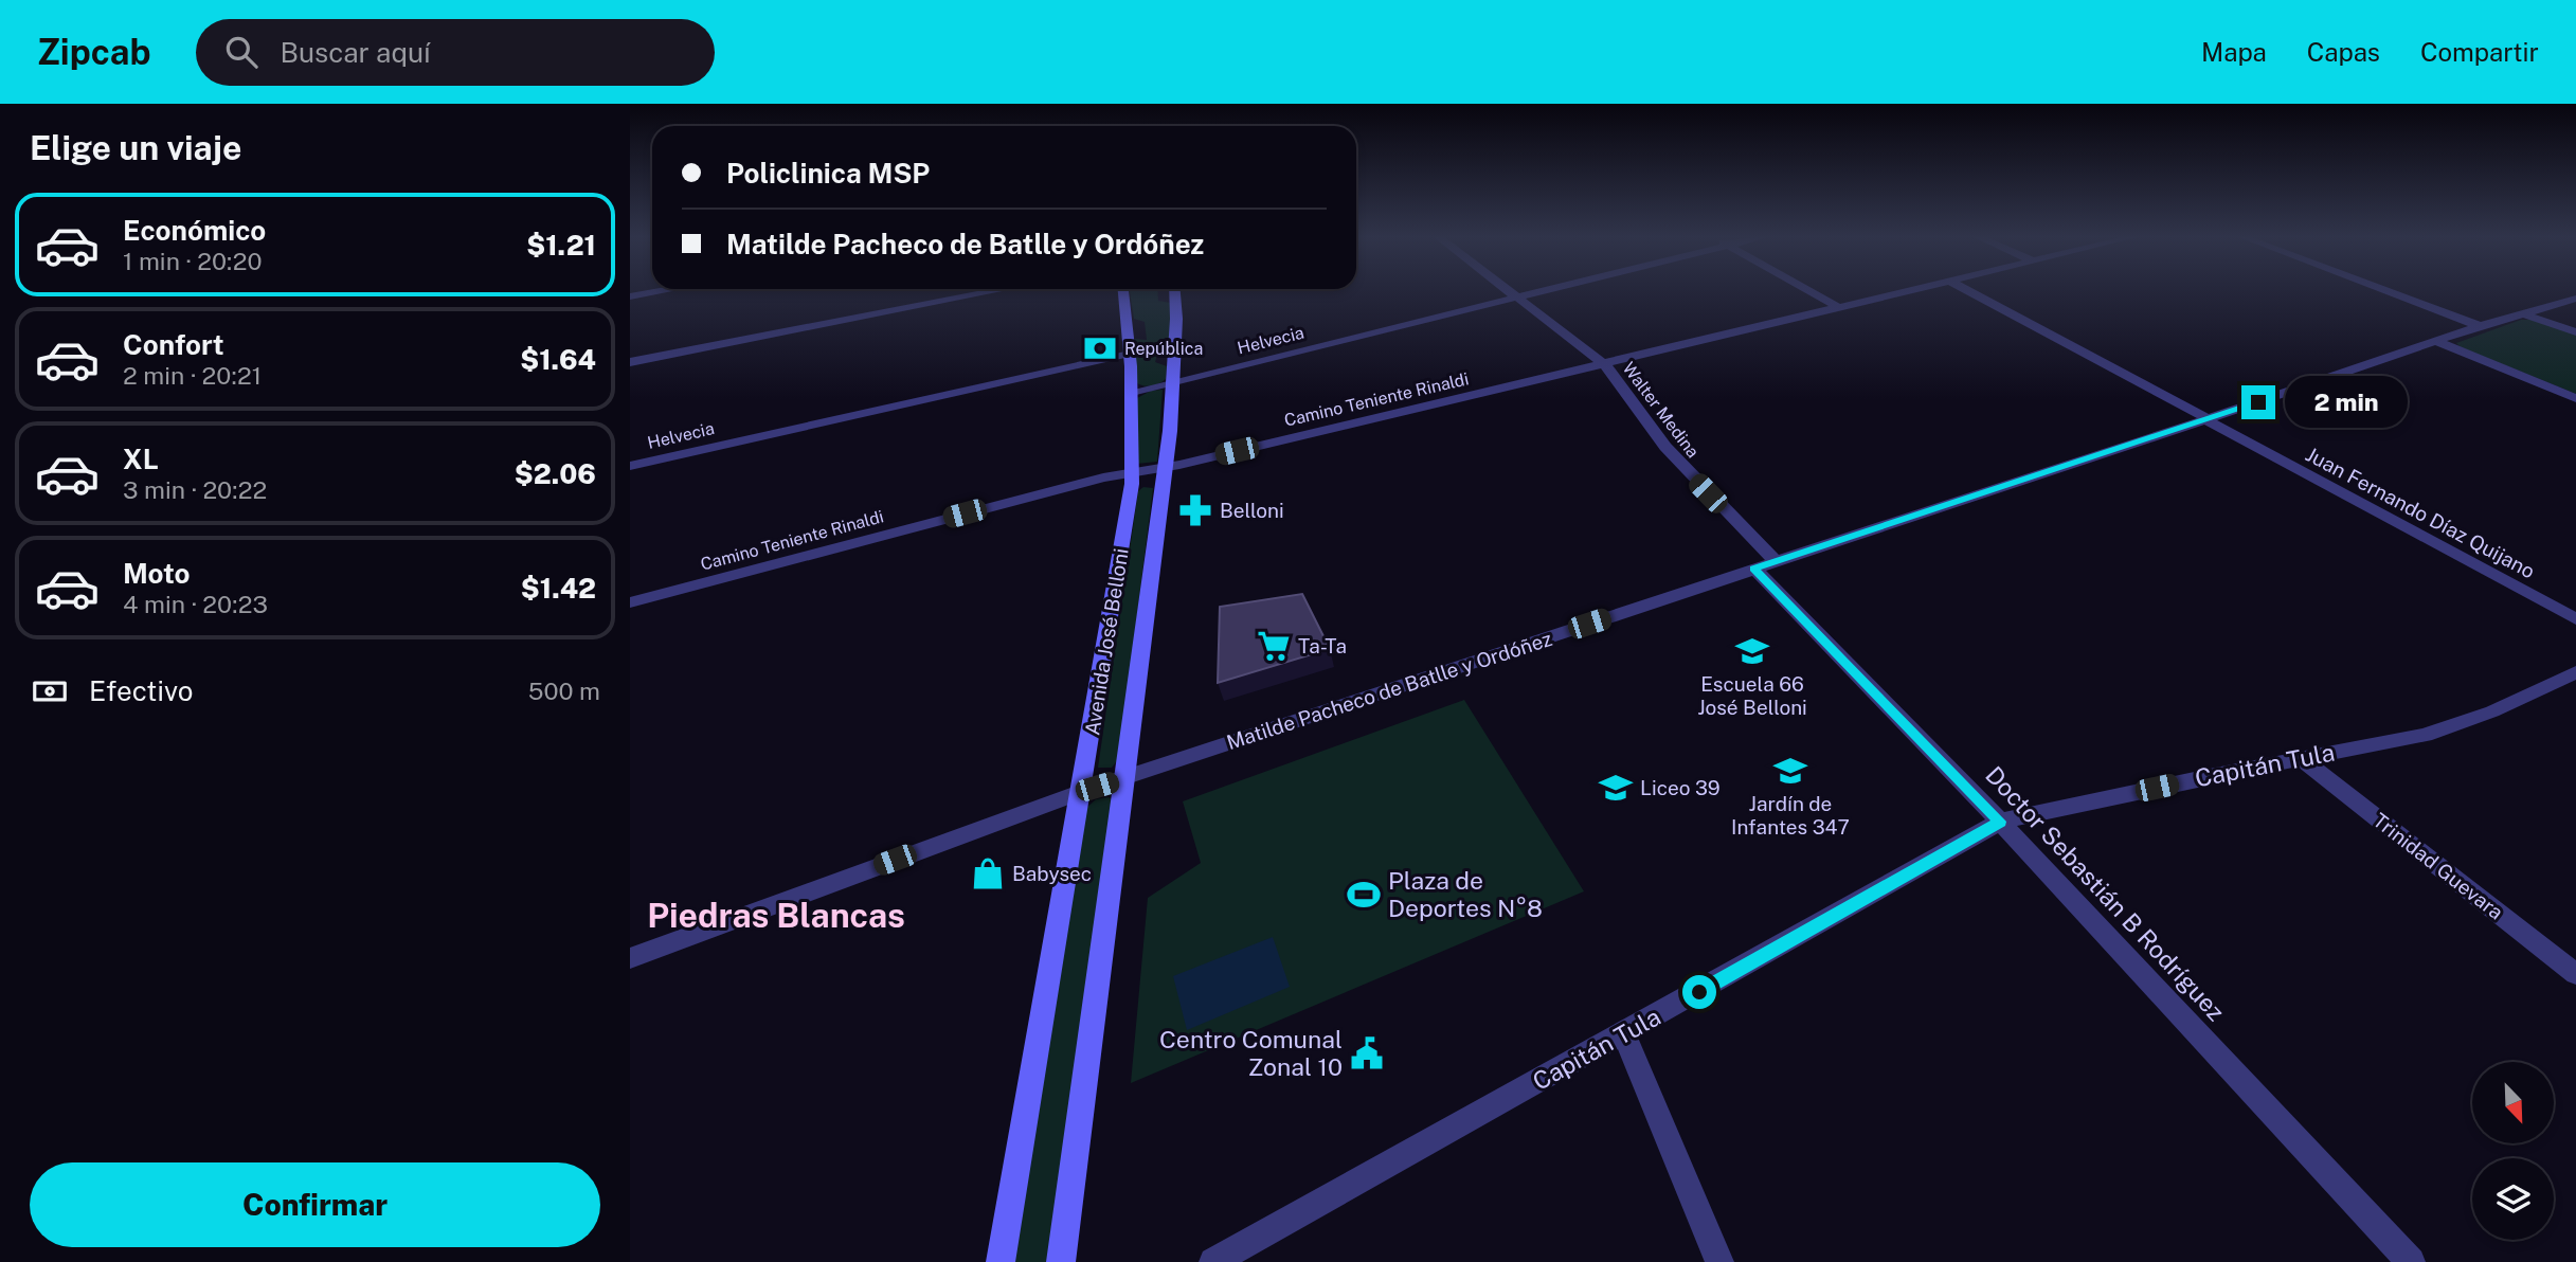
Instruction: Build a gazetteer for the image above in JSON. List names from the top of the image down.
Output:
{
  "streets": {
    "main road": ["Avenida José Belloni"],
    "street": [
      "Helvecia",
      "Camino Teniente Rinaldi",
      "Walter Medina",
      "Juan Fernando Díaz Quijano",
      "Matilde Pacheco de Batlle y Ordóñez",
      "Capitán Tula",
      "Trinidad Guevara",
      "Doctor Sebastián B Rodríguez"
    ]
  },
  "crossings": [
    ["Helvecia", "Walter Medina"],
    ["Helvecia", "Avenida José Belloni"],
    ["Camino Teniente Rinaldi", "Walter Medina"],
    ["Camino Teniente Rinaldi", "Avenida José Belloni"],
    ["Walter Medina", "Matilde Pacheco de Batlle y Ordóñez"],
    ["Walter Medina", "Doctor Sebastián B Rodríguez"],
    ["Juan Fernando Díaz Quijano", "Matilde Pacheco de Batlle y Ordóñez"],
    ["Avenida José Belloni", "Matilde Pacheco de Batlle y Ordóñez"],
    ["Matilde Pacheco de Batlle y Ordóñez", "Doctor Sebastián B Rodríguez"],
    ["Capitán Tula", "Trinidad Guevara"],
    ["Capitán Tula", "Doctor Sebastián B Rodríguez"]
  ],
  "districts": ["Piedras Blancas"],
  "places": {
    "bank": ["República"],
    "pharmacy": ["Belloni"],
    "supermarket": ["Ta-Ta"],
    "school or university": ["Escuela 66 José Belloni", "Jardín de Infantes 347", "Liceo 39"],
    "shop": ["Babysec"],
    "sports": ["Plaza de Deportes N°8"],
    "public building": ["Centro Comunal Zonal 10"]
  },
  "north": "bottom right",
  "page": {
    "header": "Zipcab",
    "search": "Buscar aquí",
    "nav": ["Mapa", "Capas", "Compartir"],
    "heading": "Elige un viaje",
    "banner": ["Policlinica MSP", "Matilde Pacheco de Batlle y Ordóñez"],
    "list": [
      {
        "name": "Económico",
        "note": "1 min · 20:20",
        "value": "$1.21"
      },
      {
        "name": "Confort",
        "note": "2 min · 20:21",
        "value": "$1.64"
      },
      {
        "name": "XL",
        "note": "3 min · 20:22",
        "value": "$2.06"
      },
      {
        "name": "Moto",
        "note": "4 min · 20:23",
        "value": "$1.42"
      }
    ],
    "bubble": "2 min",
    "pay": ["Efectivo", "500 m"],
    "buttons": "Confirmar"
  }
}
